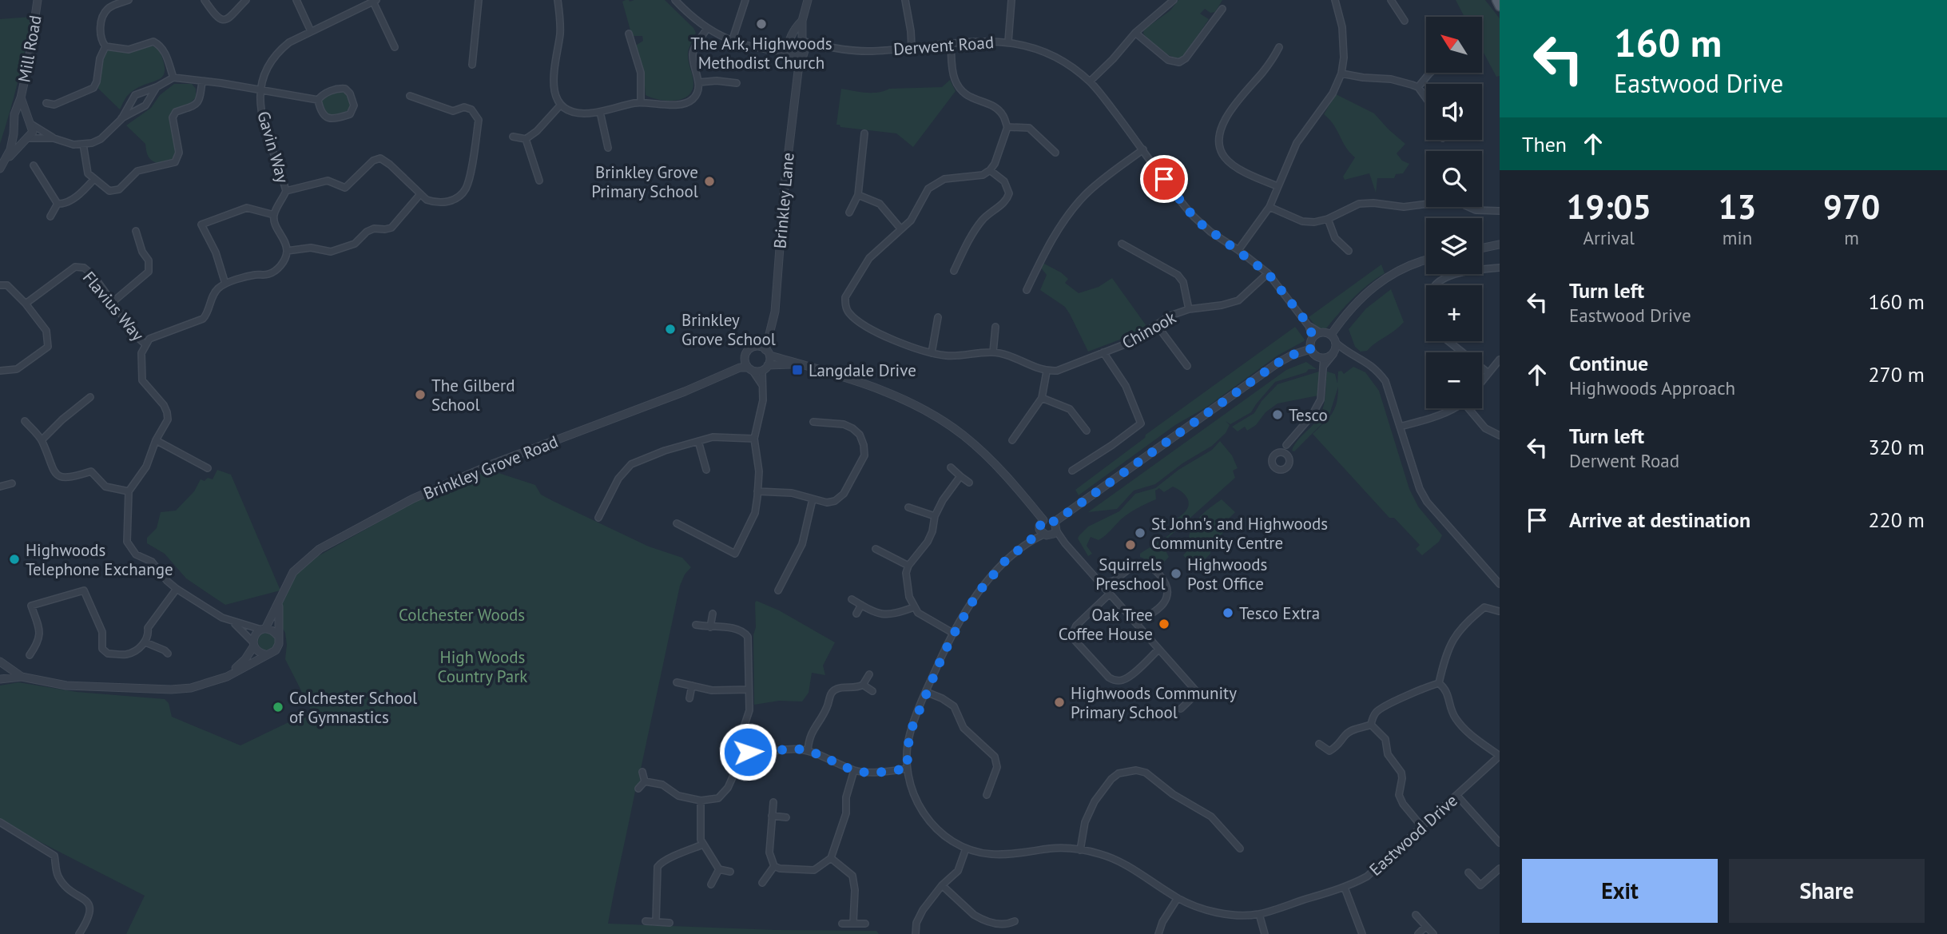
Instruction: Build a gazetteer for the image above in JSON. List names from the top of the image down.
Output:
{
  "streets": {
    "street": [
      "Derwent Road",
      "Mill Road",
      "Gavin Way",
      "Brinkley Lane",
      "Flavius Way",
      "Chinook",
      "Brinkley Grove Road",
      "Eastwood Drive"
    ]
  },
  "crossings": [
    ["Derwent Road", "Brinkley Lane"],
    ["Derwent Road", "Chinook"],
    ["Brinkley Lane", "Brinkley Grove Road"]
  ],
  "parks": ["Colchester Woods", "High Woods Country Park"],
  "places": {
    "other": [
      "The Ark, Highwoods Methodist Church",
      "Brinkley Grove Primary School",
      "Brinkley Grove School",
      "The Gilberd School",
      "Tesco",
      "St John's and Highwoods Community Centre",
      "Squirrels Preschool",
      "Highwoods Telephone Exchange",
      "Highwoods Post Office",
      "Tesco Extra",
      "Oak Tree Coffee House",
      "Highwoods Community Primary School",
      "Colchester School of Gymnastics"
    ],
    "transit": ["Langdale Drive"]
  },
  "north": "top left",
  "page": {
    "turn": ["160 m", "Eastwood Drive"],
    "map_buttons": ["+", "−"],
    "then": "Then",
    "eta": [
      "19:05",
      "Arrival",
      "13",
      "min",
      "970",
      "m"
    ],
    "list": [
      {
        "name": "Turn left",
        "note": "Eastwood Drive",
        "value": "160 m"
      },
      {
        "name": "Continue",
        "note": "Highwoods Approach",
        "value": "270 m"
      },
      {
        "name": "Turn left",
        "note": "Derwent Road",
        "value": "320 m"
      },
      {
        "name": "Arrive at destination",
        "value": "220 m"
      }
    ],
    "buttons": ["Exit", "Share"]
  }
}
